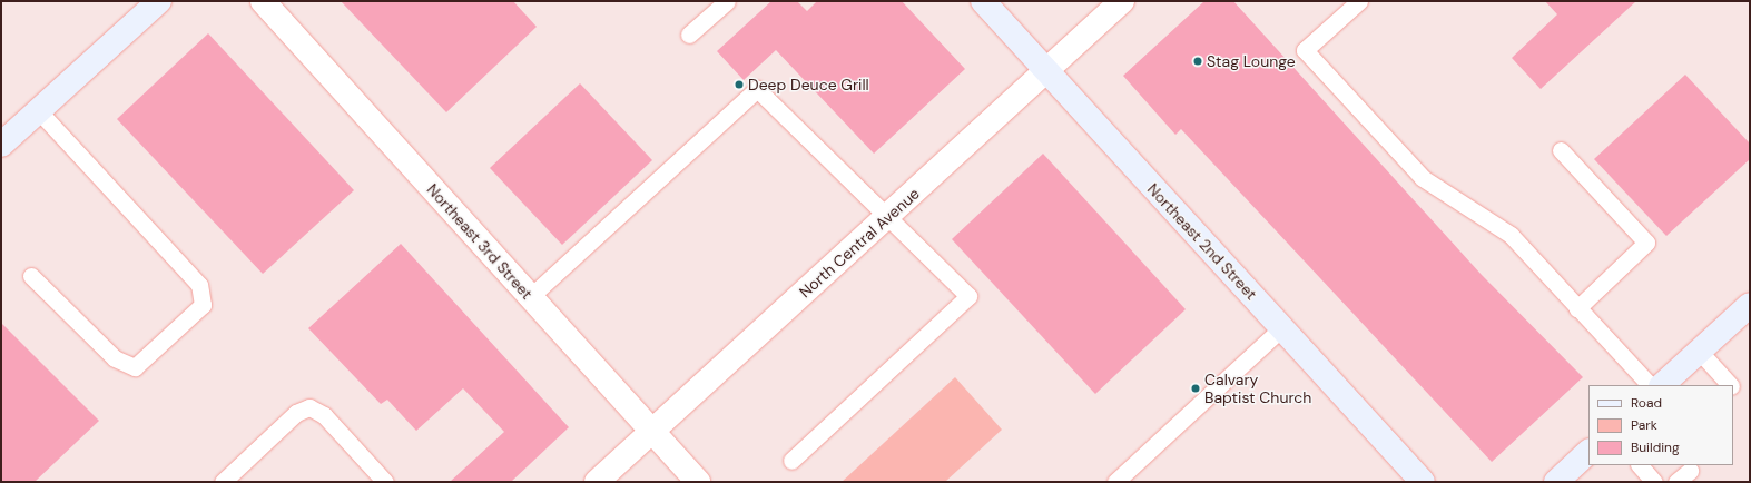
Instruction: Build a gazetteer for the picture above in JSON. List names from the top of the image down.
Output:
{
  "streets": {
    "street": ["Northeast 3rd Street", "Northeast 2nd Street", "North Central Avenue"]
  },
  "crossings": [
    ["Northeast 3rd Street", "North Central Avenue"],
    ["Northeast 2nd Street", "North Central Avenue"]
  ],
  "places": ["Stag Lounge", "Deep Deuce Grill", "Calvary Baptist Church"],
  "legend": ["Road", "Park", "Building"]
}
